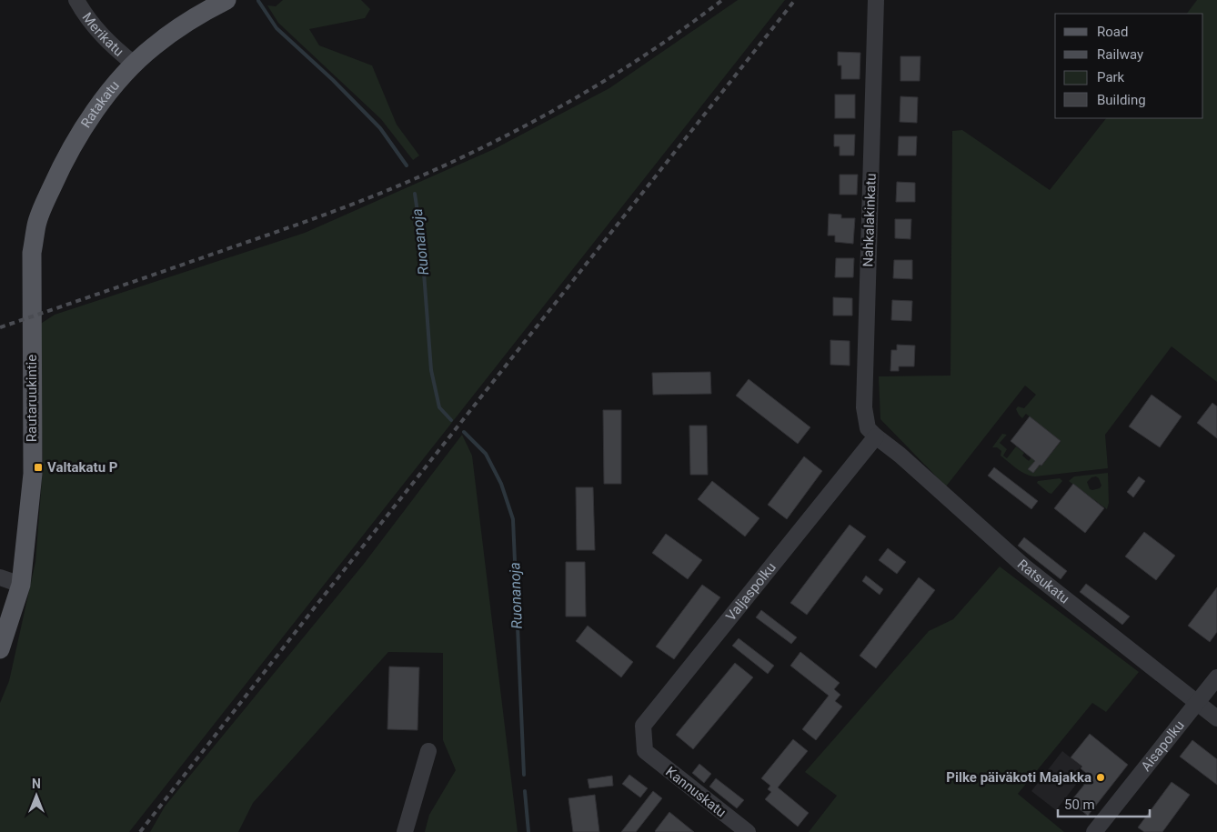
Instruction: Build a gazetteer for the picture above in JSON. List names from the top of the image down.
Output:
{
  "streets": {
    "main road": ["Ratakatu", "Rautaruukintie"],
    "street": [
      "Merikatu",
      "Nahkalakinkatu",
      "Ratsukatu",
      "Valjaspolku",
      "Aisapolku",
      "Kannuskatu"
    ]
  },
  "crossings": [
    ["Merikatu", "Ratakatu"],
    ["Ratakatu", "Rautaruukintie"],
    ["Nahkalakinkatu", "Ratsukatu"],
    ["Nahkalakinkatu", "Valjaspolku"],
    ["Ratsukatu", "Valjaspolku"],
    ["Ratsukatu", "Aisapolku"],
    ["Valjaspolku", "Kannuskatu"]
  ],
  "water": ["Ruonanoja"],
  "places": {
    "transit": ["Valtakatu P"],
    "other": ["Pilke päiväkoti Majakka"]
  },
  "legend": [
    "Road",
    "Railway",
    "Park",
    "Building"
  ],
  "scale_bar": "50 m",
  "north": "top"
}
